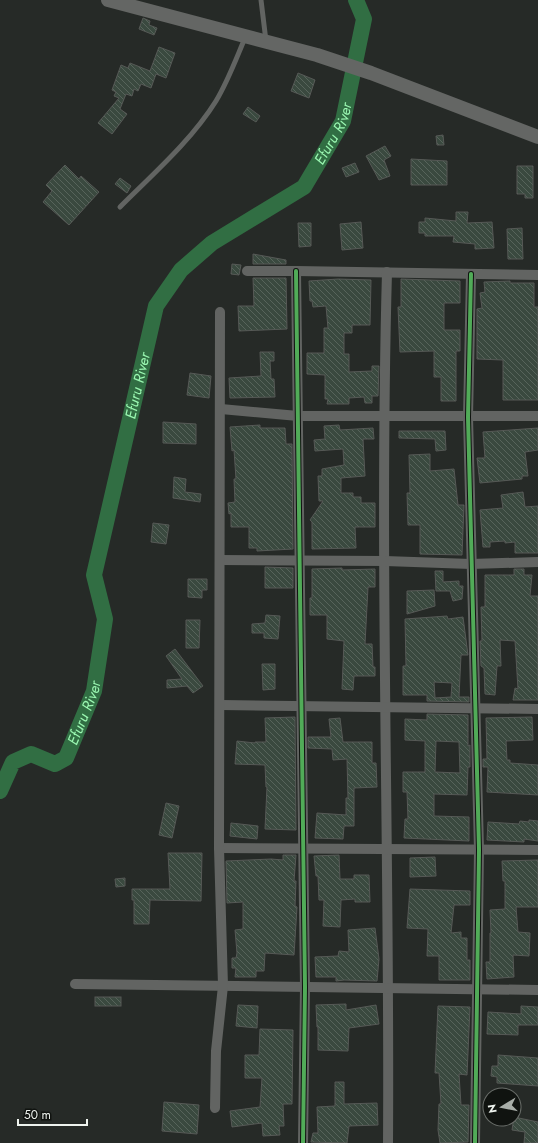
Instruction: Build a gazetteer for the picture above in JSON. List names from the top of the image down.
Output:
{
  "water": ["Efuru River"],
  "scale_bar": "50 m",
  "north": "left"
}
